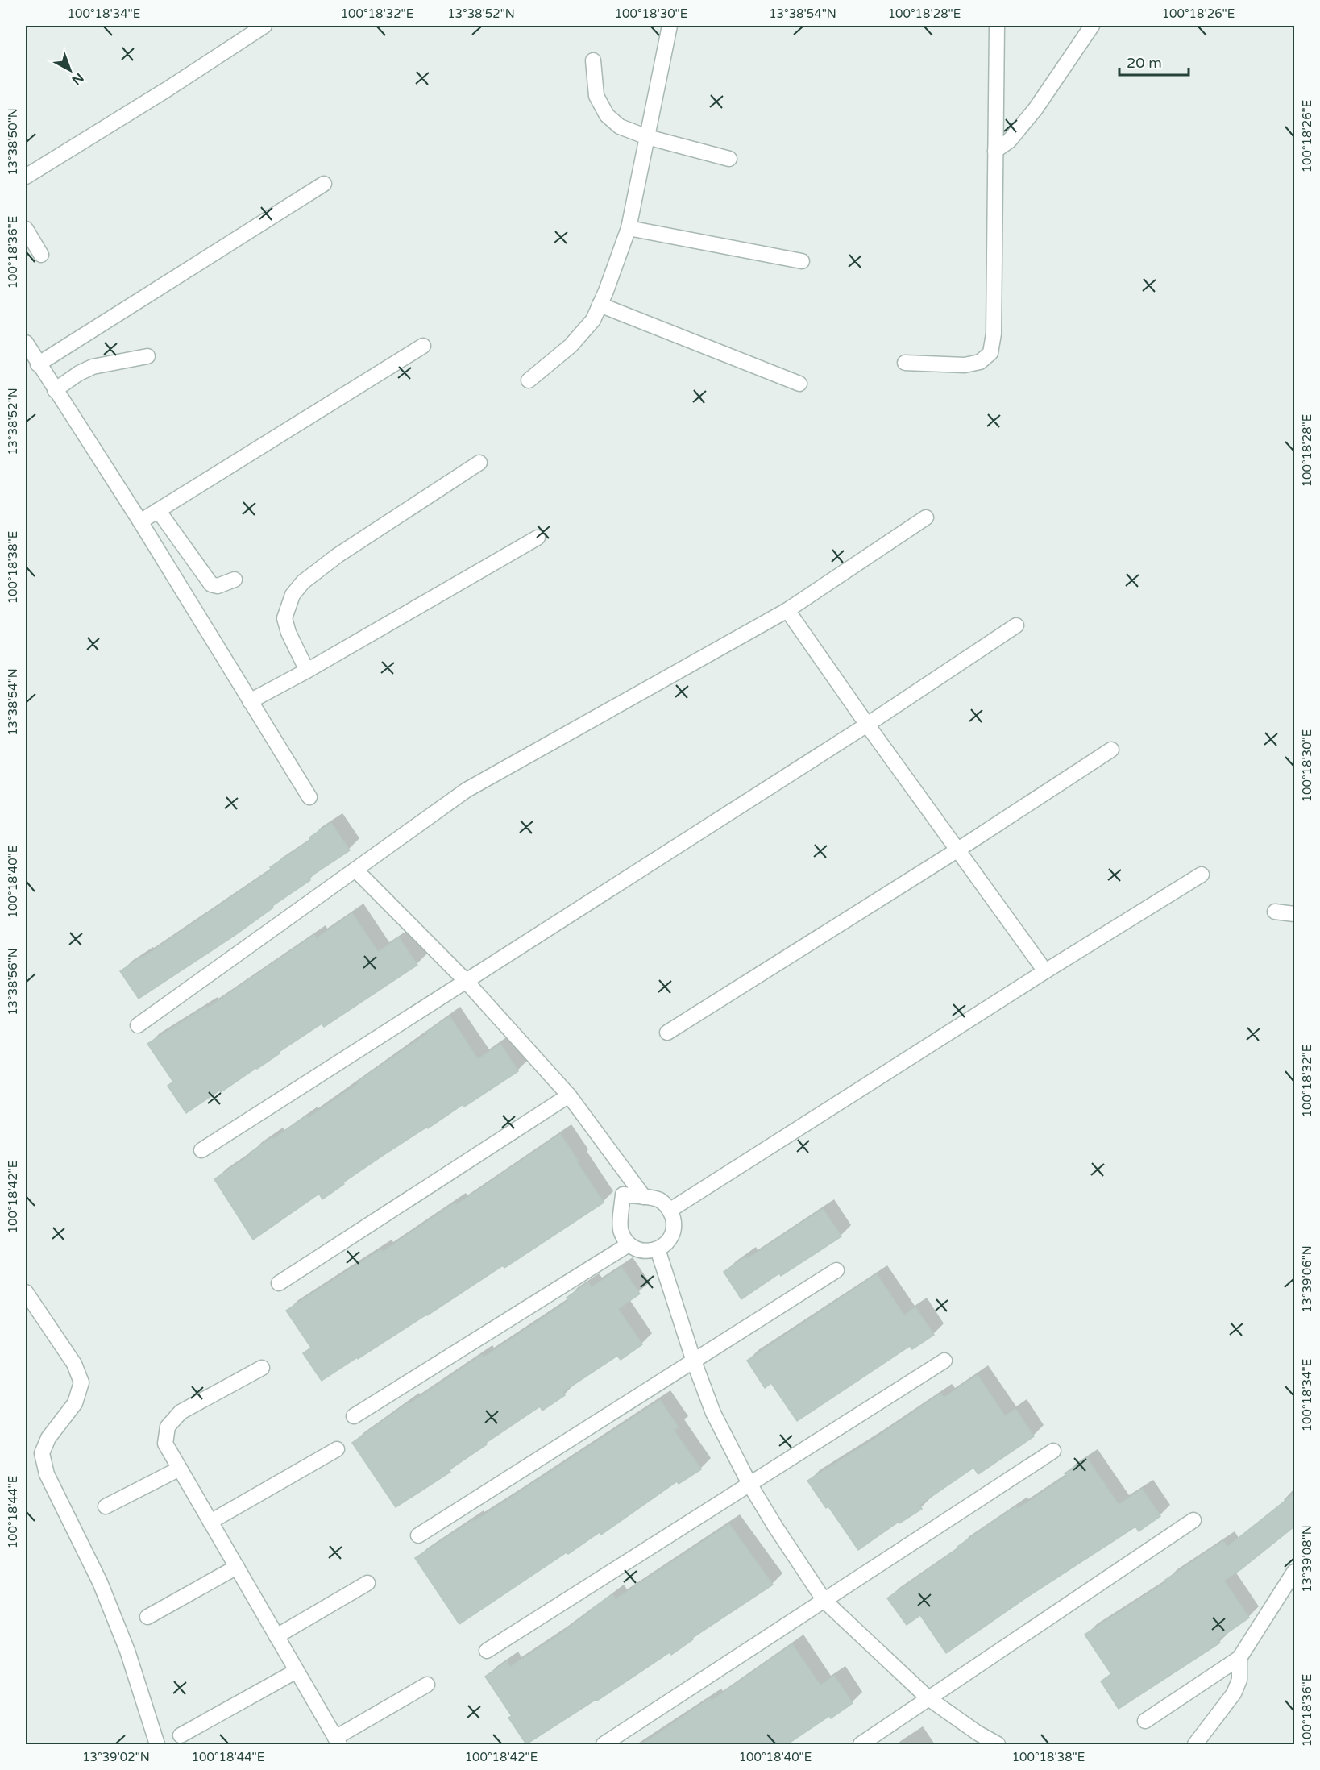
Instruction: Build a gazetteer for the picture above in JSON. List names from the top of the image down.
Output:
{
  "scale_bar": "20 m",
  "north": "bottom right",
  "coordinates": [
    "100°18'34\"E",
    "100°18'32\"E",
    "13°38'52\"N",
    "100°18'30\"E",
    "13°38'54\"N",
    "100°18'28\"E",
    "100°18'26\"E",
    "13°38'50\"N",
    "100°18'36\"E",
    "100°18'38\"E",
    "100°18'40\"E",
    "13°38'56\"N",
    "100°18'42\"E",
    "13°39'06\"N",
    "100°18'44\"E",
    "13°39'08\"N",
    "13°39'02\"N"
  ]
}
